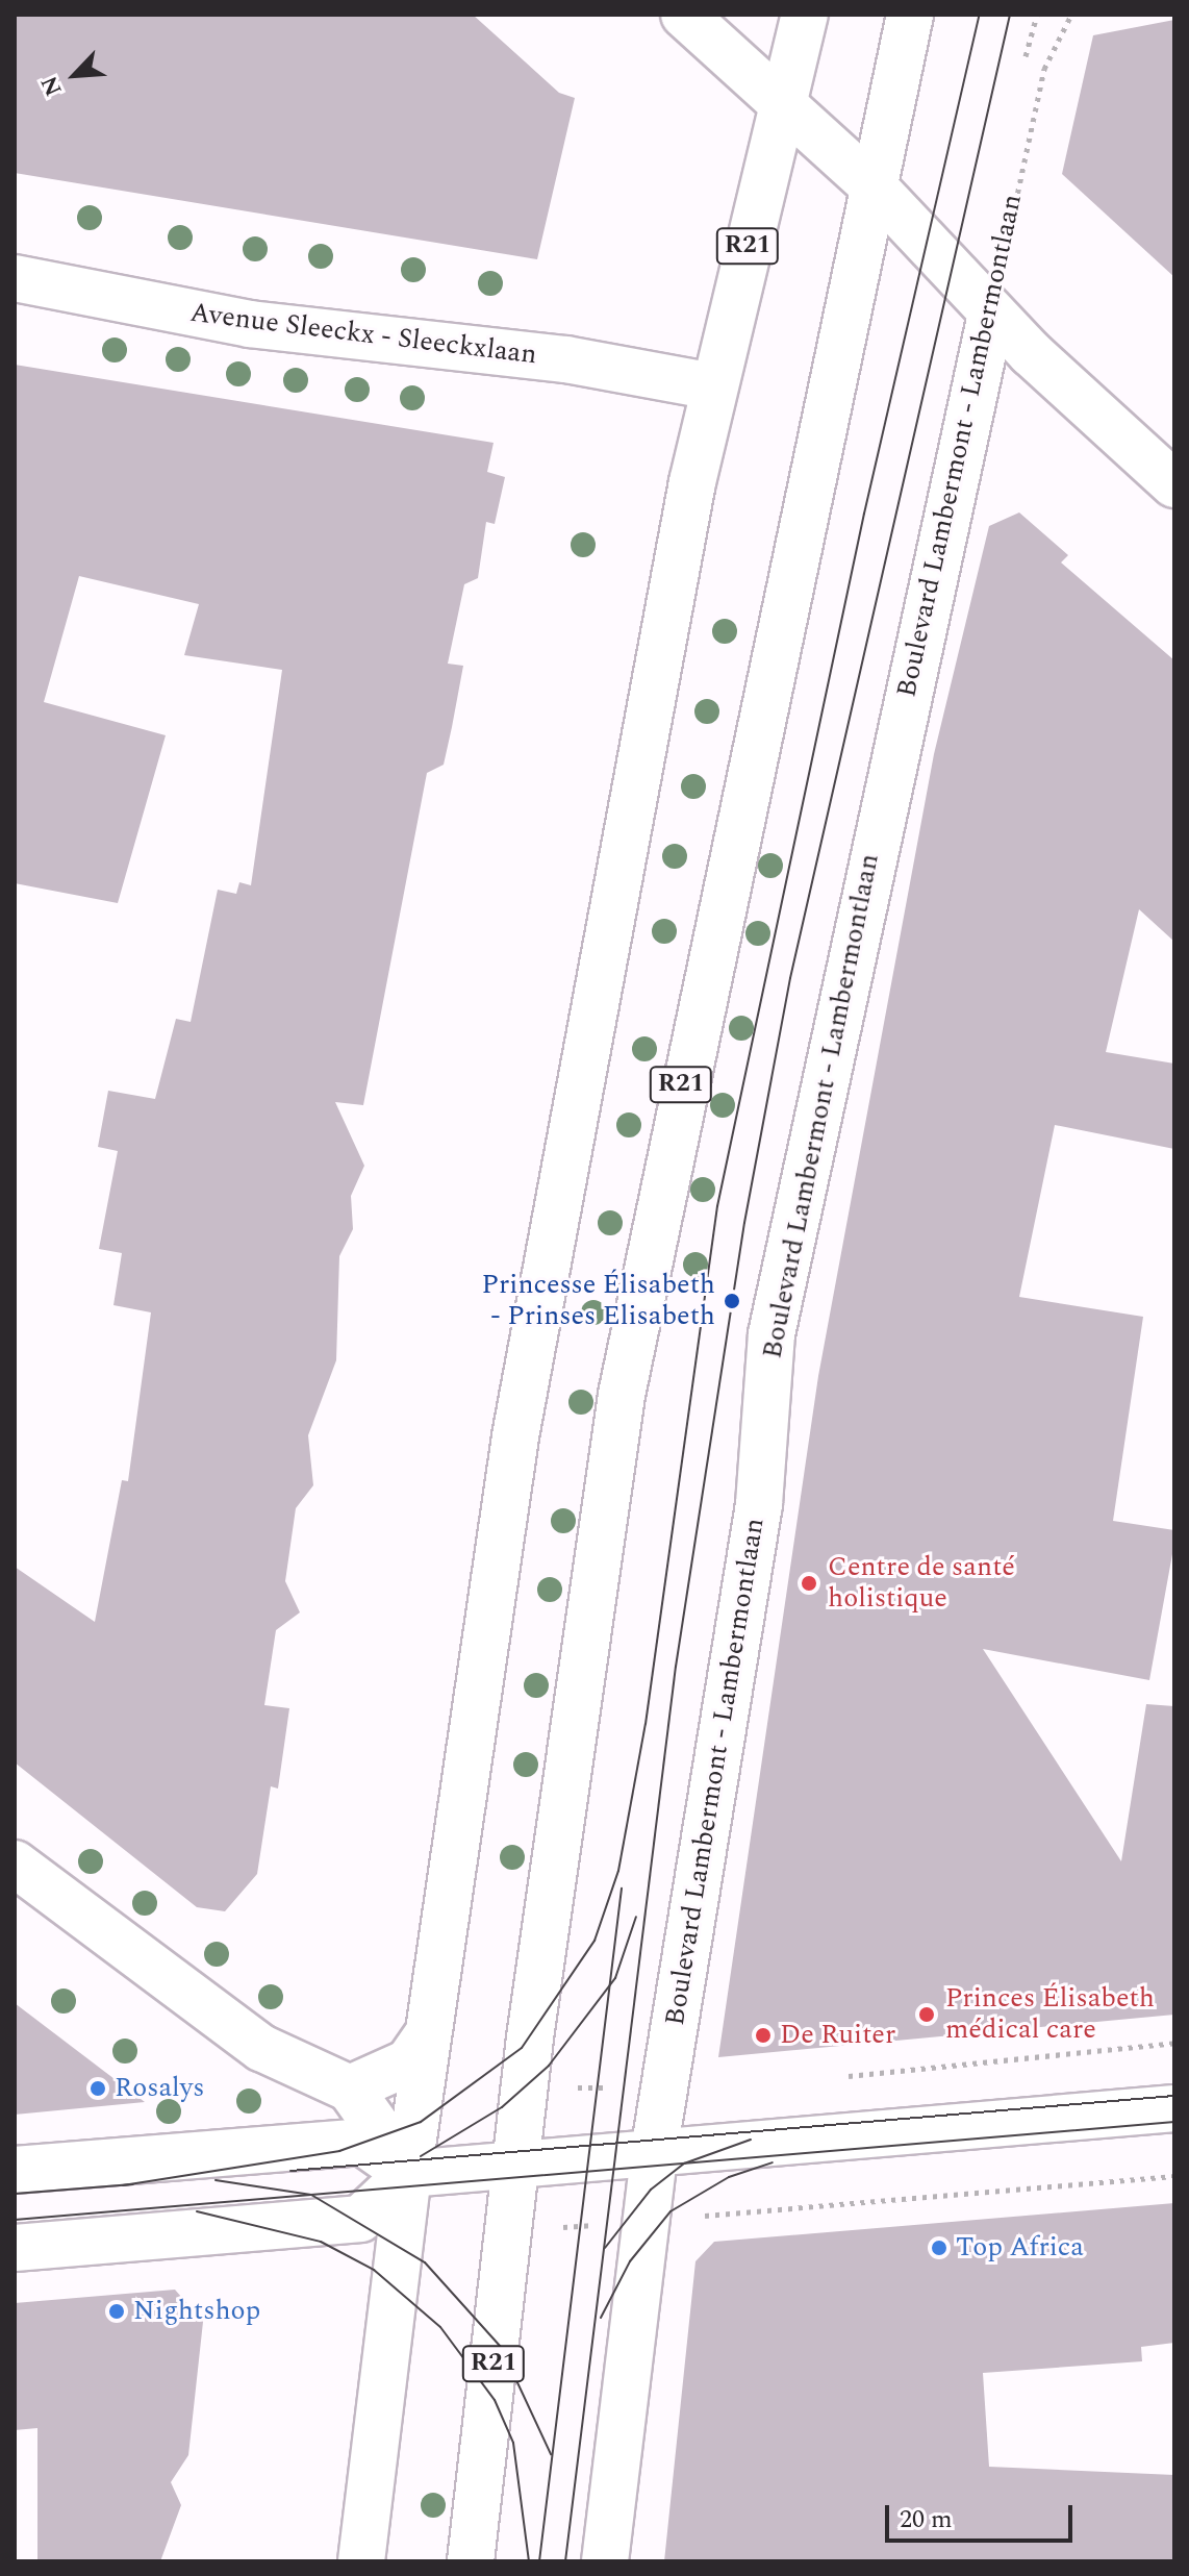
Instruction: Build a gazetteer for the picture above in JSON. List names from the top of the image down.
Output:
{
  "streets": {
    "street": ["R21", "Avenue Sleeckx - Sleeckxlaan", "Boulevard Lambermont - Lambermontlaan"]
  },
  "crossings": [
    ["R21", "Avenue Sleeckx - Sleeckxlaan"]
  ],
  "places": [
    "Princesse Élisabeth - Prinses Elisabeth",
    "Centre de santé holistique",
    "Princes Élisabeth médical care",
    "De Ruiter",
    "Rosalys",
    "Top Africa",
    "Nightshop"
  ],
  "scale_bar": "20 m",
  "north": "bottom left"
}
